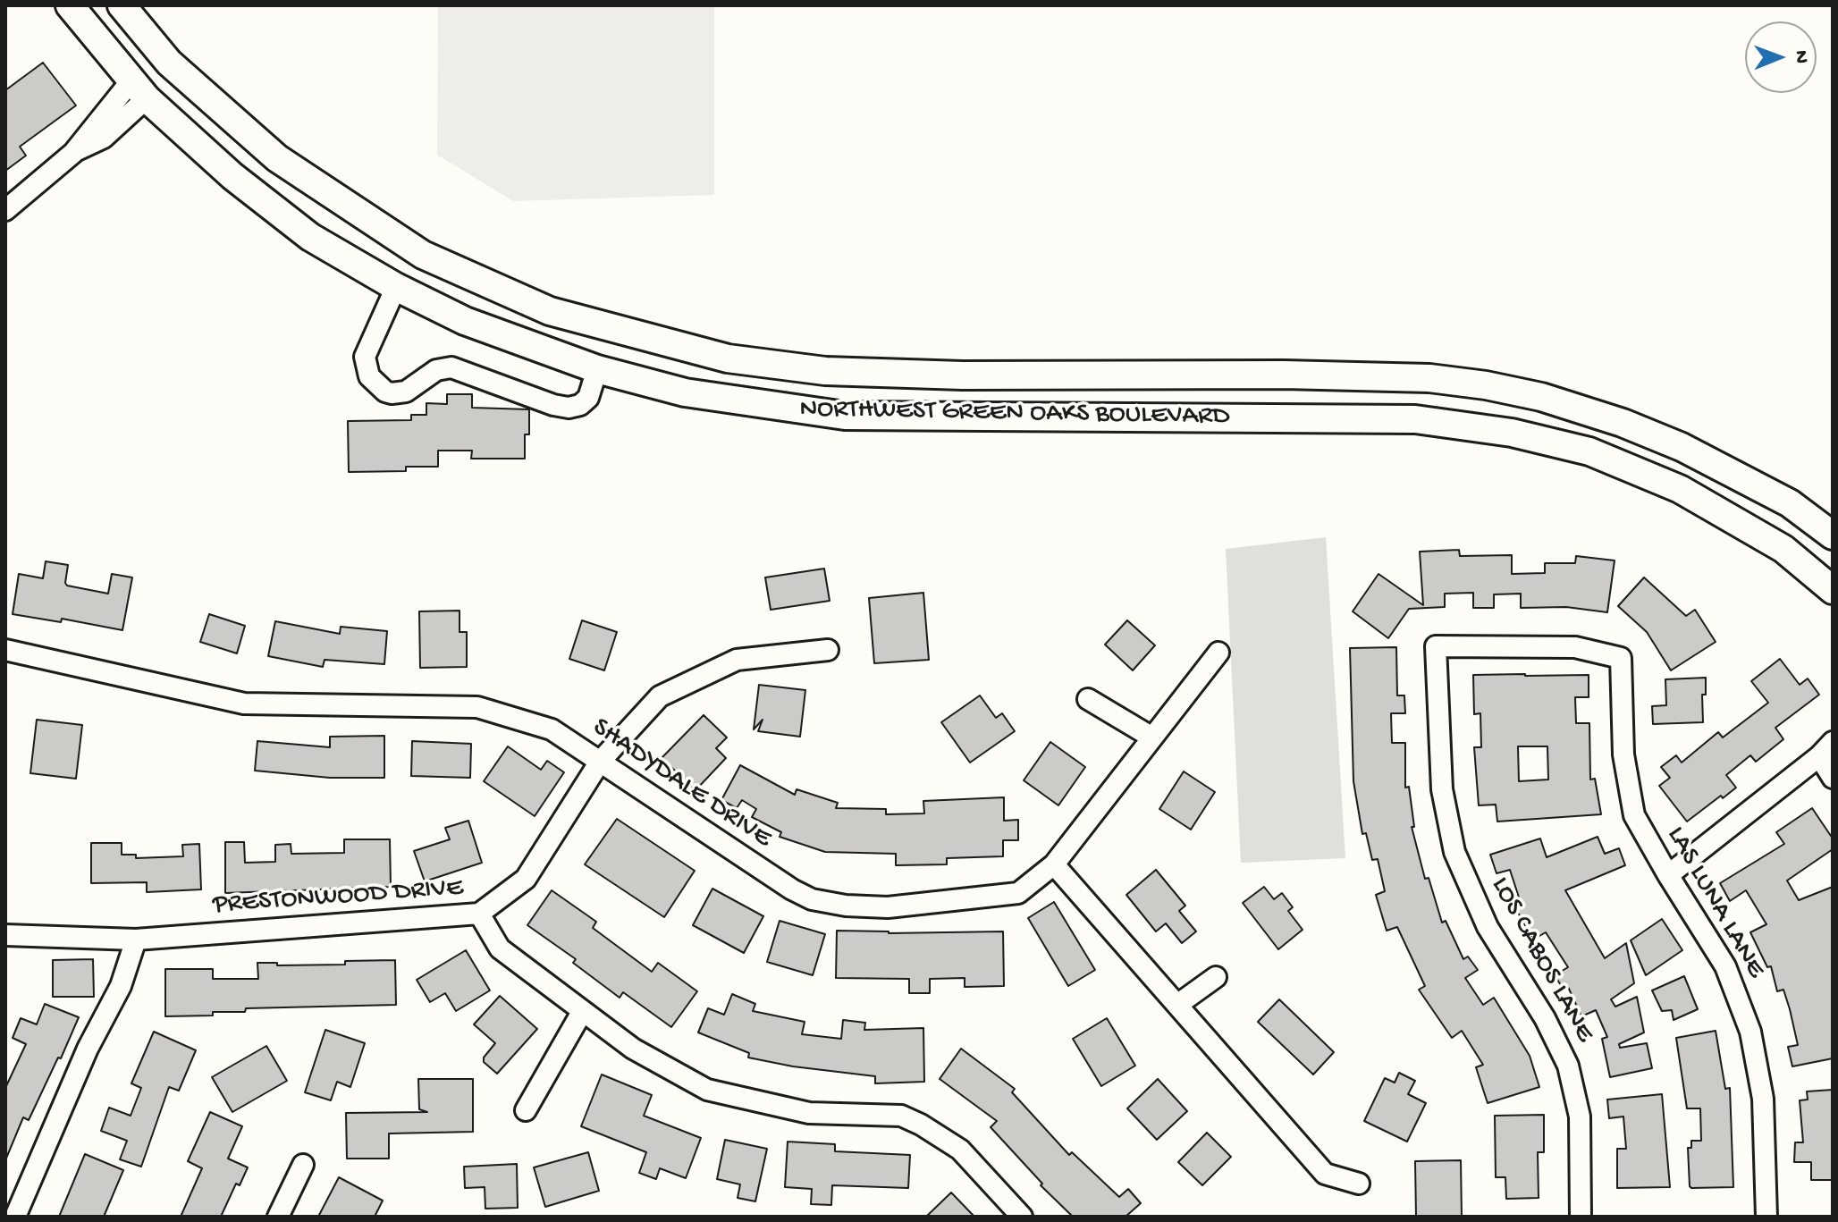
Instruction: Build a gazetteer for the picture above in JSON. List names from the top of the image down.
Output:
{
  "streets": {
    "main road": ["NORTHWEST GREEN OAKS BOULEVARD"],
    "street": [
      "SHADYDALE DRIVE",
      "PRESTONWOOD DRIVE",
      "LAS LUNA LANE",
      "LOS CABOS LANE"
    ]
  },
  "crossings": [
    ["SHADYDALE DRIVE", "PRESTONWOOD DRIVE"],
    ["LAS LUNA LANE", "LOS CABOS LANE"]
  ],
  "north": "right"
}
